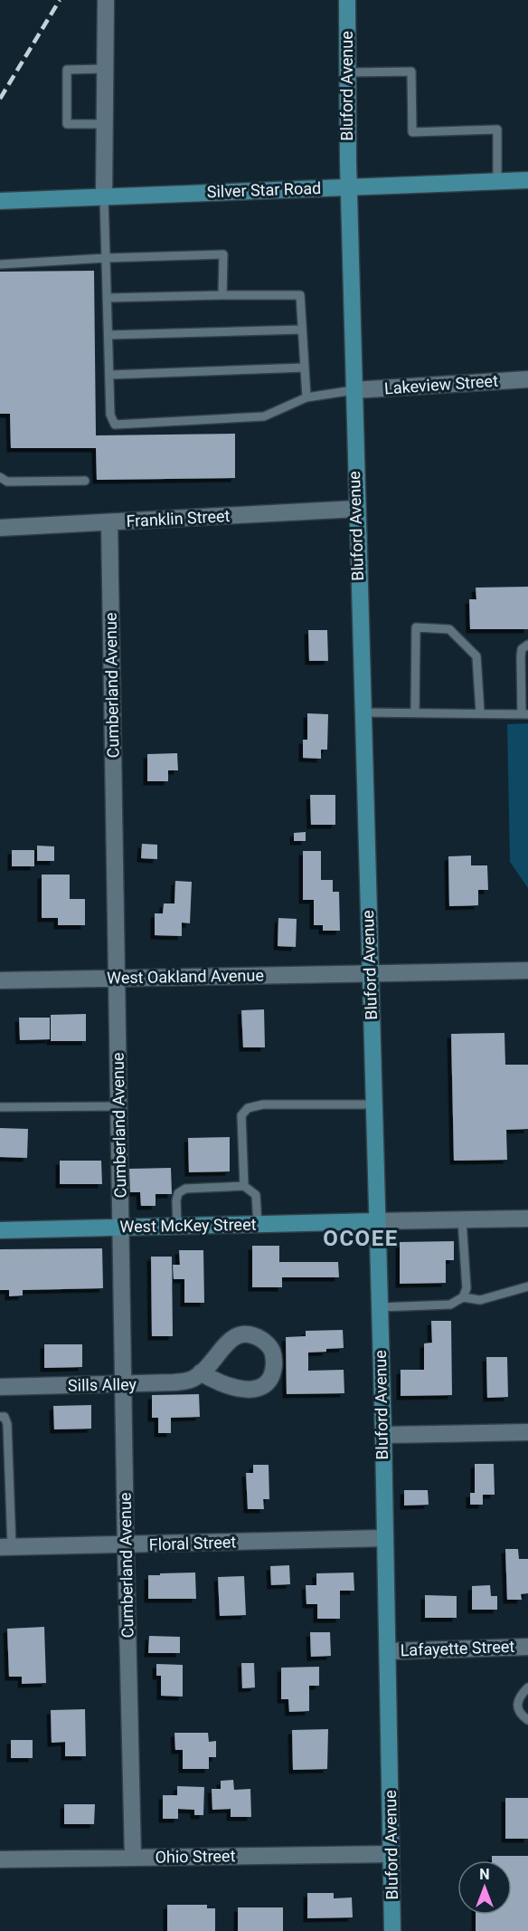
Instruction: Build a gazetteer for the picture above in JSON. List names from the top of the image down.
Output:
{
  "streets": {
    "street": [
      "Bluford Avenue",
      "Silver Star Road",
      "Lakeview Street",
      "Franklin Street",
      "Cumberland Avenue",
      "West Oakland Avenue",
      "West McKey Street",
      "Sills Alley",
      "Floral Street",
      "Lafayette Street",
      "Ohio Street"
    ]
  },
  "crossings": [
    ["Bluford Avenue", "Silver Star Road"],
    ["Bluford Avenue", "Lakeview Street"],
    ["Bluford Avenue", "Franklin Street"],
    ["Bluford Avenue", "West Oakland Avenue"],
    ["Bluford Avenue", "West McKey Street"],
    ["Bluford Avenue", "Floral Street"],
    ["Bluford Avenue", "Lafayette Street"],
    ["Bluford Avenue", "Ohio Street"],
    ["Franklin Street", "Cumberland Avenue"],
    ["Cumberland Avenue", "West Oakland Avenue"],
    ["Cumberland Avenue", "West McKey Street"],
    ["Cumberland Avenue", "Sills Alley"],
    ["Cumberland Avenue", "Floral Street"],
    ["Cumberland Avenue", "Ohio Street"]
  ],
  "districts": ["OCOEE"],
  "north": "top"
}
